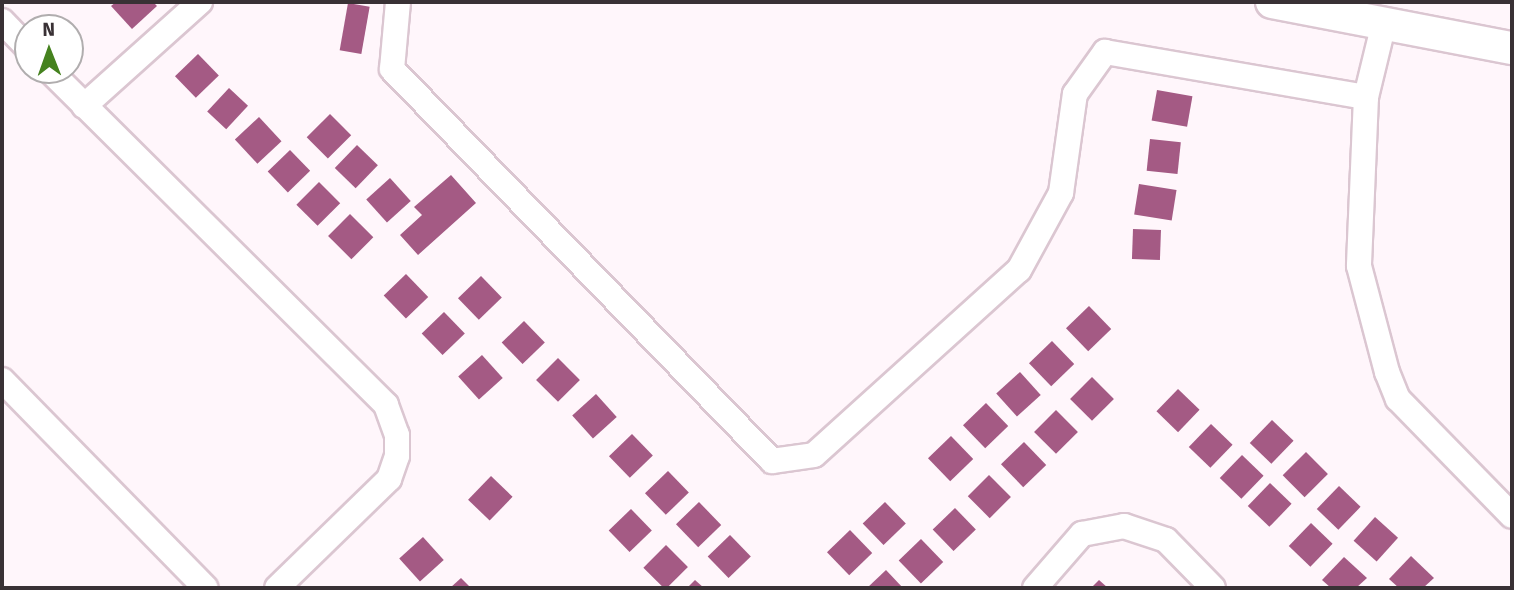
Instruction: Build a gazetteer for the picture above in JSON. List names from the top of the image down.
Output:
{
  "north": "top"
}
